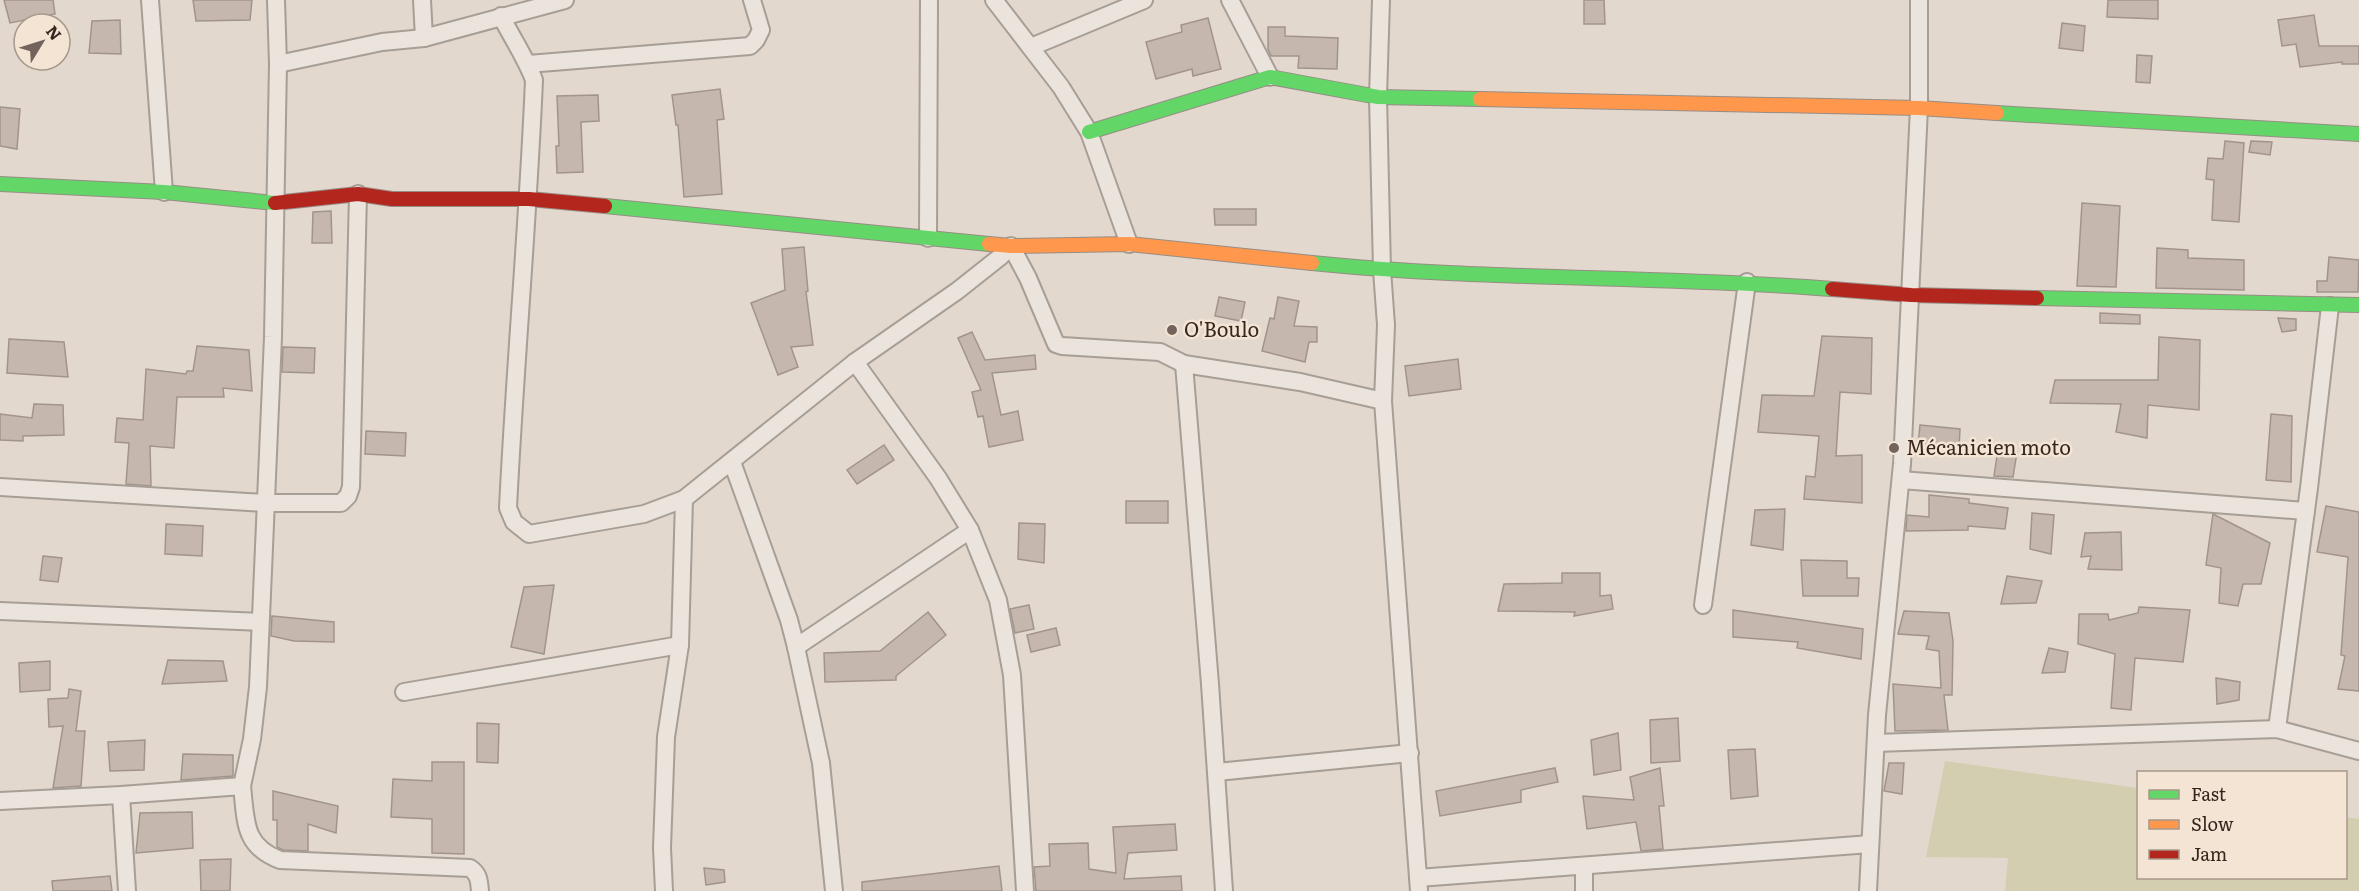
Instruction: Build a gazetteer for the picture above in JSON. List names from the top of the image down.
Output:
{
  "places": ["O'Boulo", "Mécanicien moto"],
  "legend": ["Fast", "Slow", "Jam"],
  "north": "top right"
}
